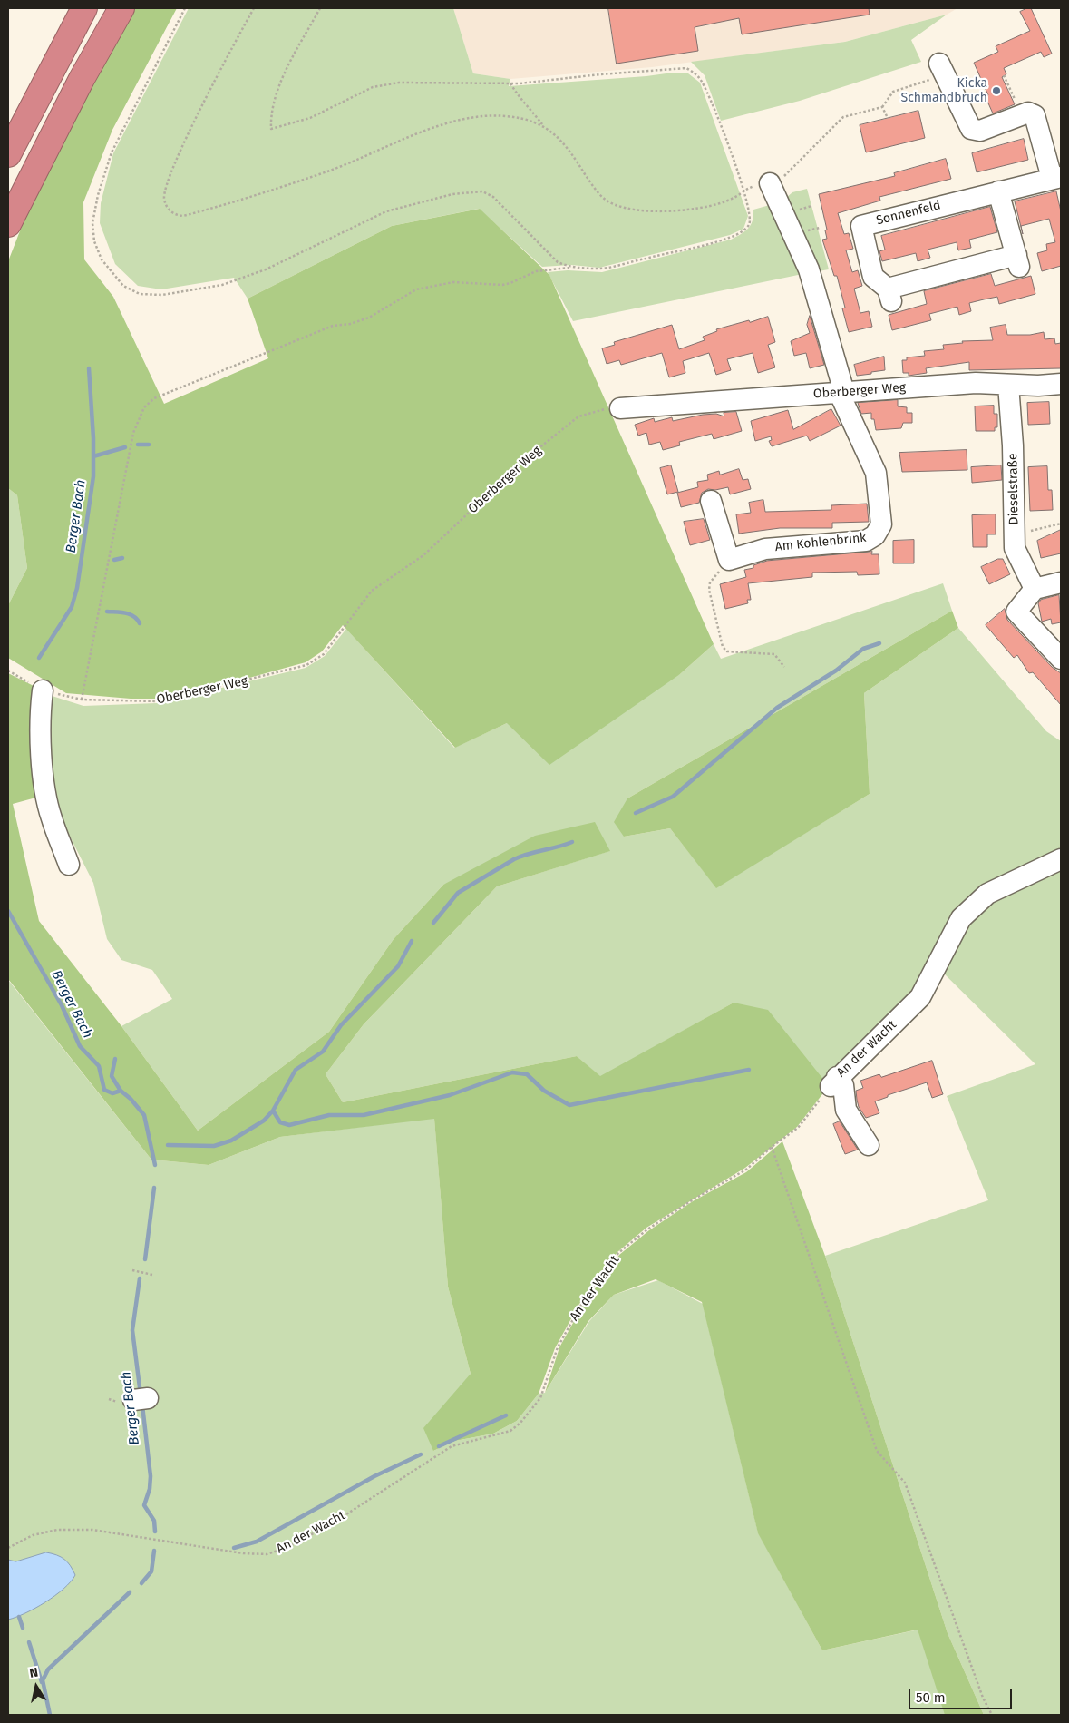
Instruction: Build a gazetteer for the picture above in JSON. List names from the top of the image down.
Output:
{
  "streets": {
    "street": [
      "Sonnenfeld",
      "Oberberger Weg",
      "Dieselstraße",
      "Am Kohlenbrink",
      "An der Wacht"
    ]
  },
  "crossings": [
    ["Oberberger Weg", "Dieselstraße"],
    ["Oberberger Weg", "Am Kohlenbrink"]
  ],
  "water": ["Berger Bach"],
  "places": ["Kicka Schmandbruch"],
  "scale_bar": "50 m",
  "north": "top"
}
